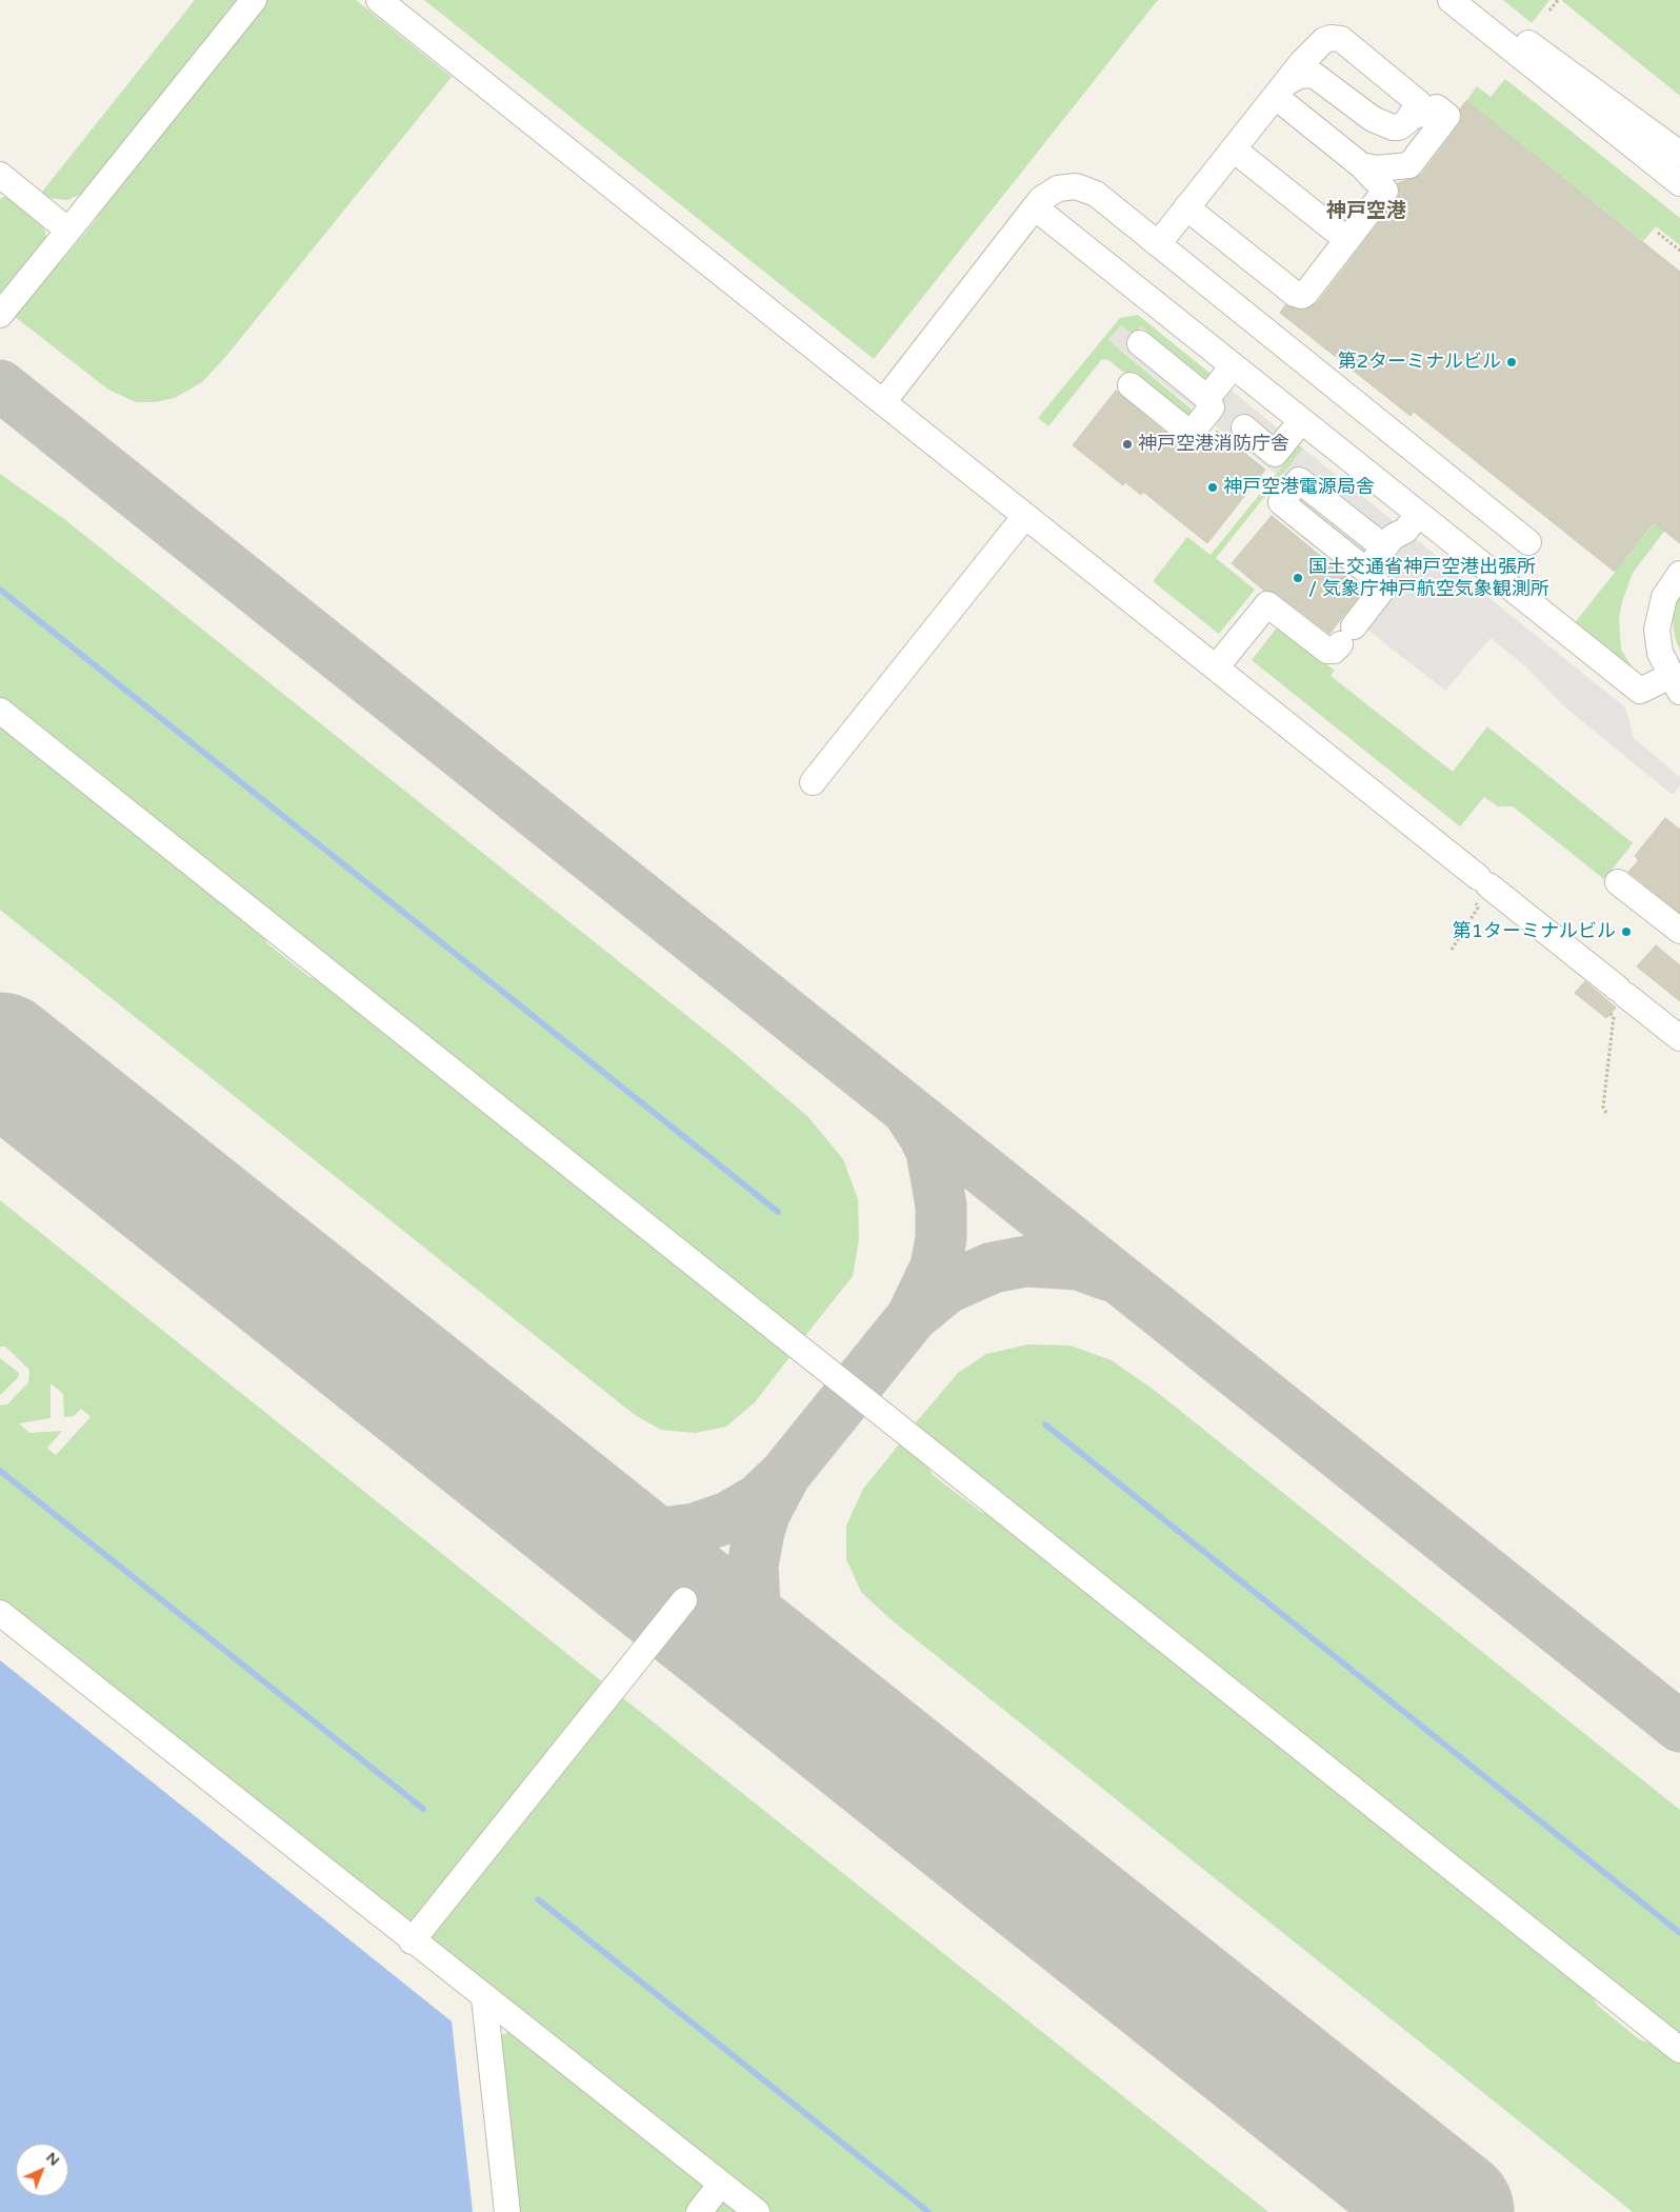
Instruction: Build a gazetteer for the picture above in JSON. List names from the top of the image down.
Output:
{
  "districts": ["神戸空港"],
  "places": [
    "第2ターミナルビル",
    "神戸空港消防庁舎",
    "神戸空港電源局舎",
    "国土交通省神戸空港出張所 / 気象庁神戸航空気象観測所",
    "第1ターミナルビル"
  ],
  "north": "top right"
}
